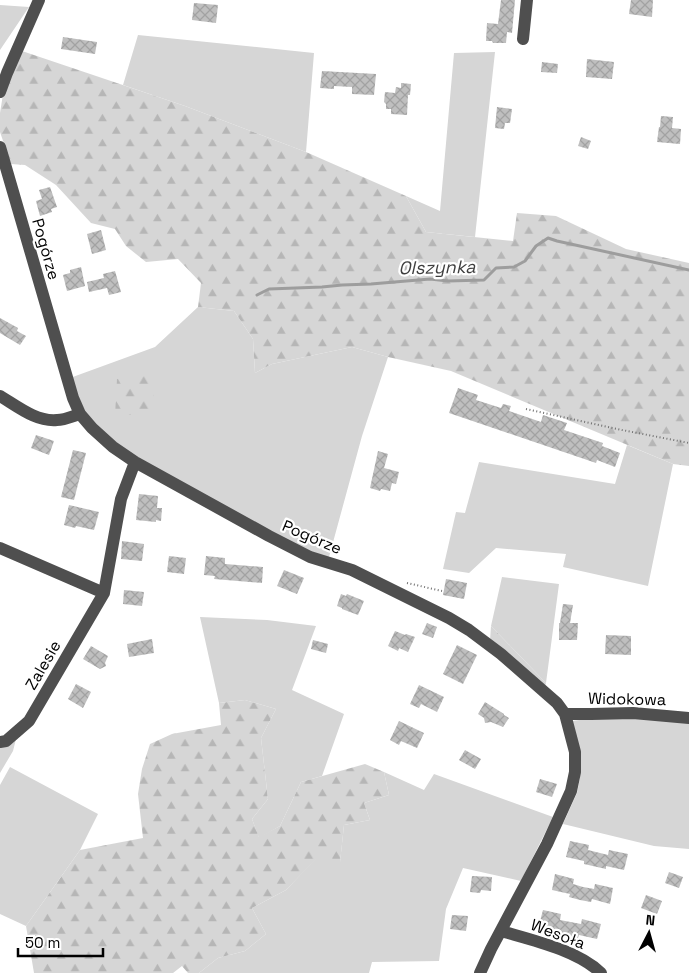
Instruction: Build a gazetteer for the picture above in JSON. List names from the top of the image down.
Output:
{
  "streets": {
    "street": [
      "Pogórze",
      "Zalesie",
      "Widokowa",
      "Wesoła"
    ]
  },
  "crossings": [
    ["Pogórze", "Zalesie"],
    ["Pogórze", "Widokowa"],
    ["Pogórze", "Wesoła"]
  ],
  "water": ["Olszynka"],
  "scale_bar": "50 m",
  "north": "top"
}
